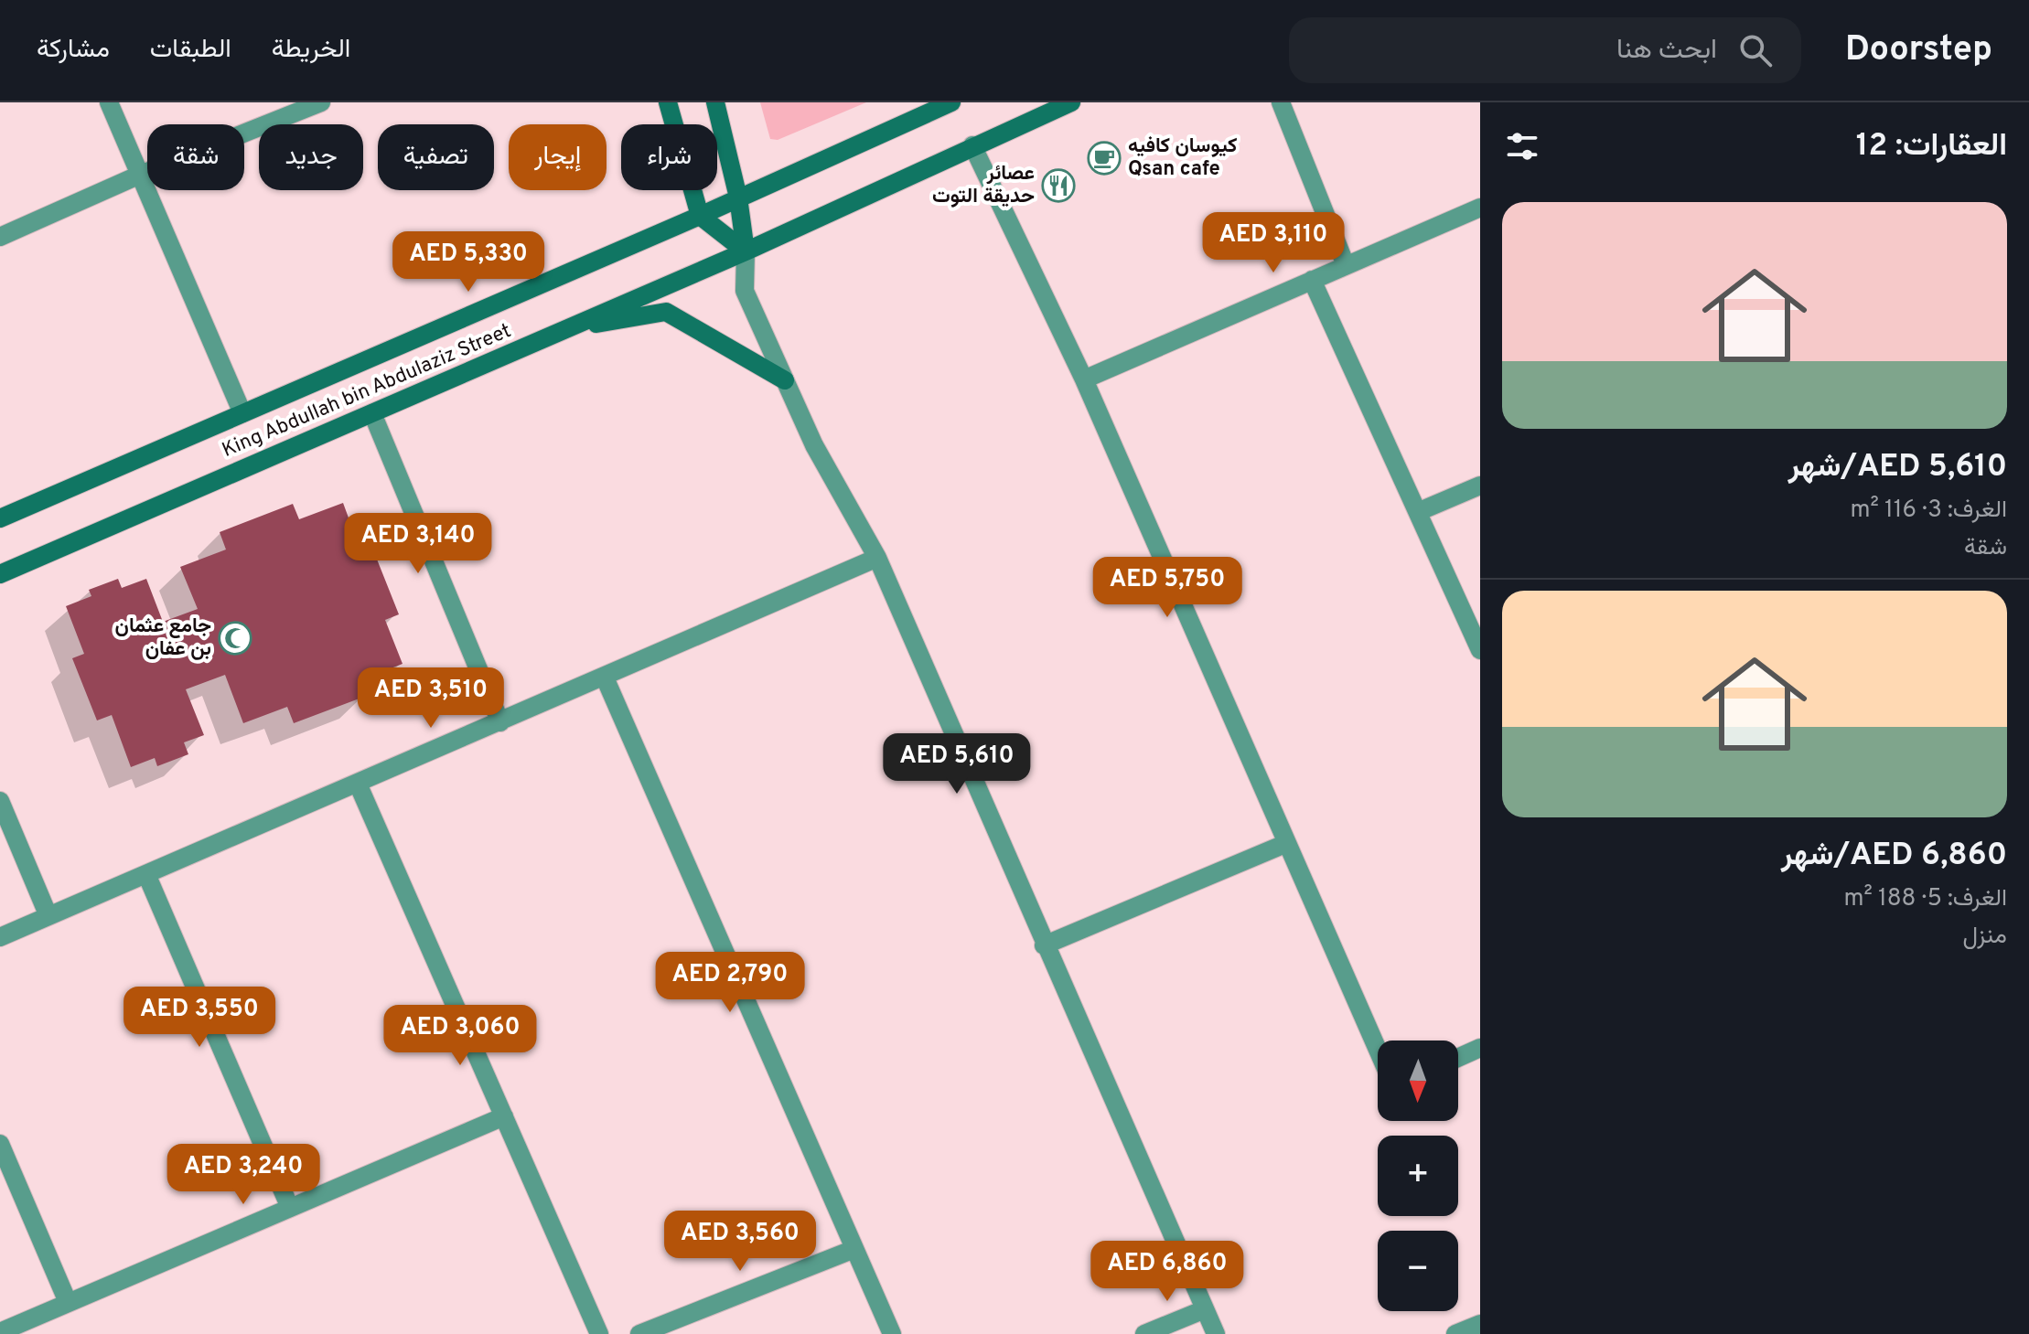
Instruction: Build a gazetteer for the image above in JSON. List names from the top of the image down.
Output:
{
  "streets": {
    "main road": ["King Abdullah bin Abdulaziz Street"]
  },
  "places": {
    "cafe": ["كيوسان كافيه Qsan cafe"],
    "restaurant": ["عصائر حديقة التوت"],
    "mosque": ["جامع عثمان بن عفان"]
  },
  "north": "bottom",
  "page": {
    "header": "Doorstep",
    "search": "ابحث هنا",
    "nav": ["الخريطة", "الطبقات", "مشاركة"],
    "heading": "العقارات: 12",
    "chip": [
      "شراء",
      "إيجار",
      "تصفية",
      "جديد",
      "شقة"
    ],
    "list": [
      {
        "name": "AED 5,610/شهر",
        "note": "الغرف: 3 · 116 m² · شقة"
      },
      {
        "name": "AED 6,860/شهر",
        "note": "الغرف: 5 · 188 m² · منزل"
      }
    ],
    "price": [
      "AED 3,110",
      "AED 5,330",
      "AED 3,140",
      "AED 5,750",
      "AED 3,510",
      "AED 5,610",
      "AED 2,790",
      "AED 3,550",
      "AED 3,060",
      "AED 3,240",
      "AED 3,560",
      "AED 6,860"
    ],
    "map_buttons": ["+", "−"]
  }
}
